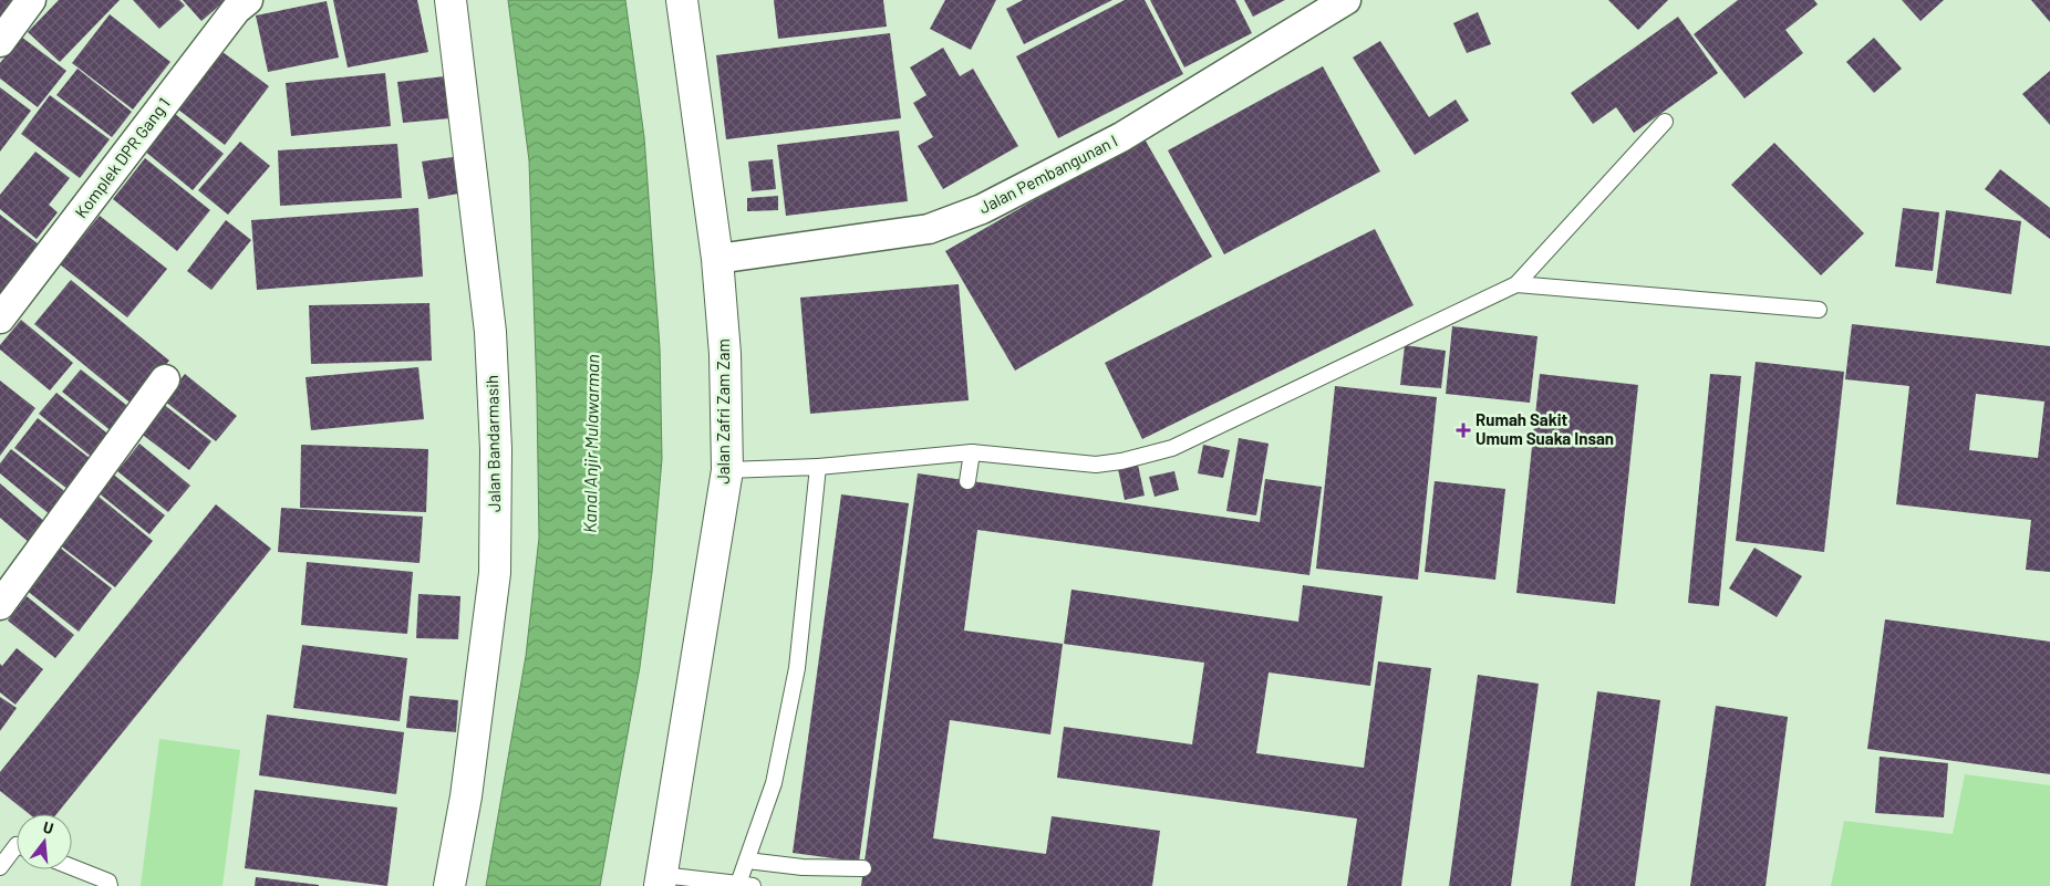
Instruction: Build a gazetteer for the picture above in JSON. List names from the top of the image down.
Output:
{
  "streets": {
    "street": [
      "Komplek DPR Gang 1",
      "Jalan Pembangunan I",
      "Jalan Zafri Zam Zam",
      "Jalan Bandarmasih"
    ]
  },
  "crossings": [
    ["Jalan Pembangunan I", "Jalan Zafri Zam Zam"]
  ],
  "water": ["Kanal Anjir Mulawarman"],
  "places": {
    "health": ["Rumah Sakit Umum Suaka Insan"]
  },
  "north": "top"
}
